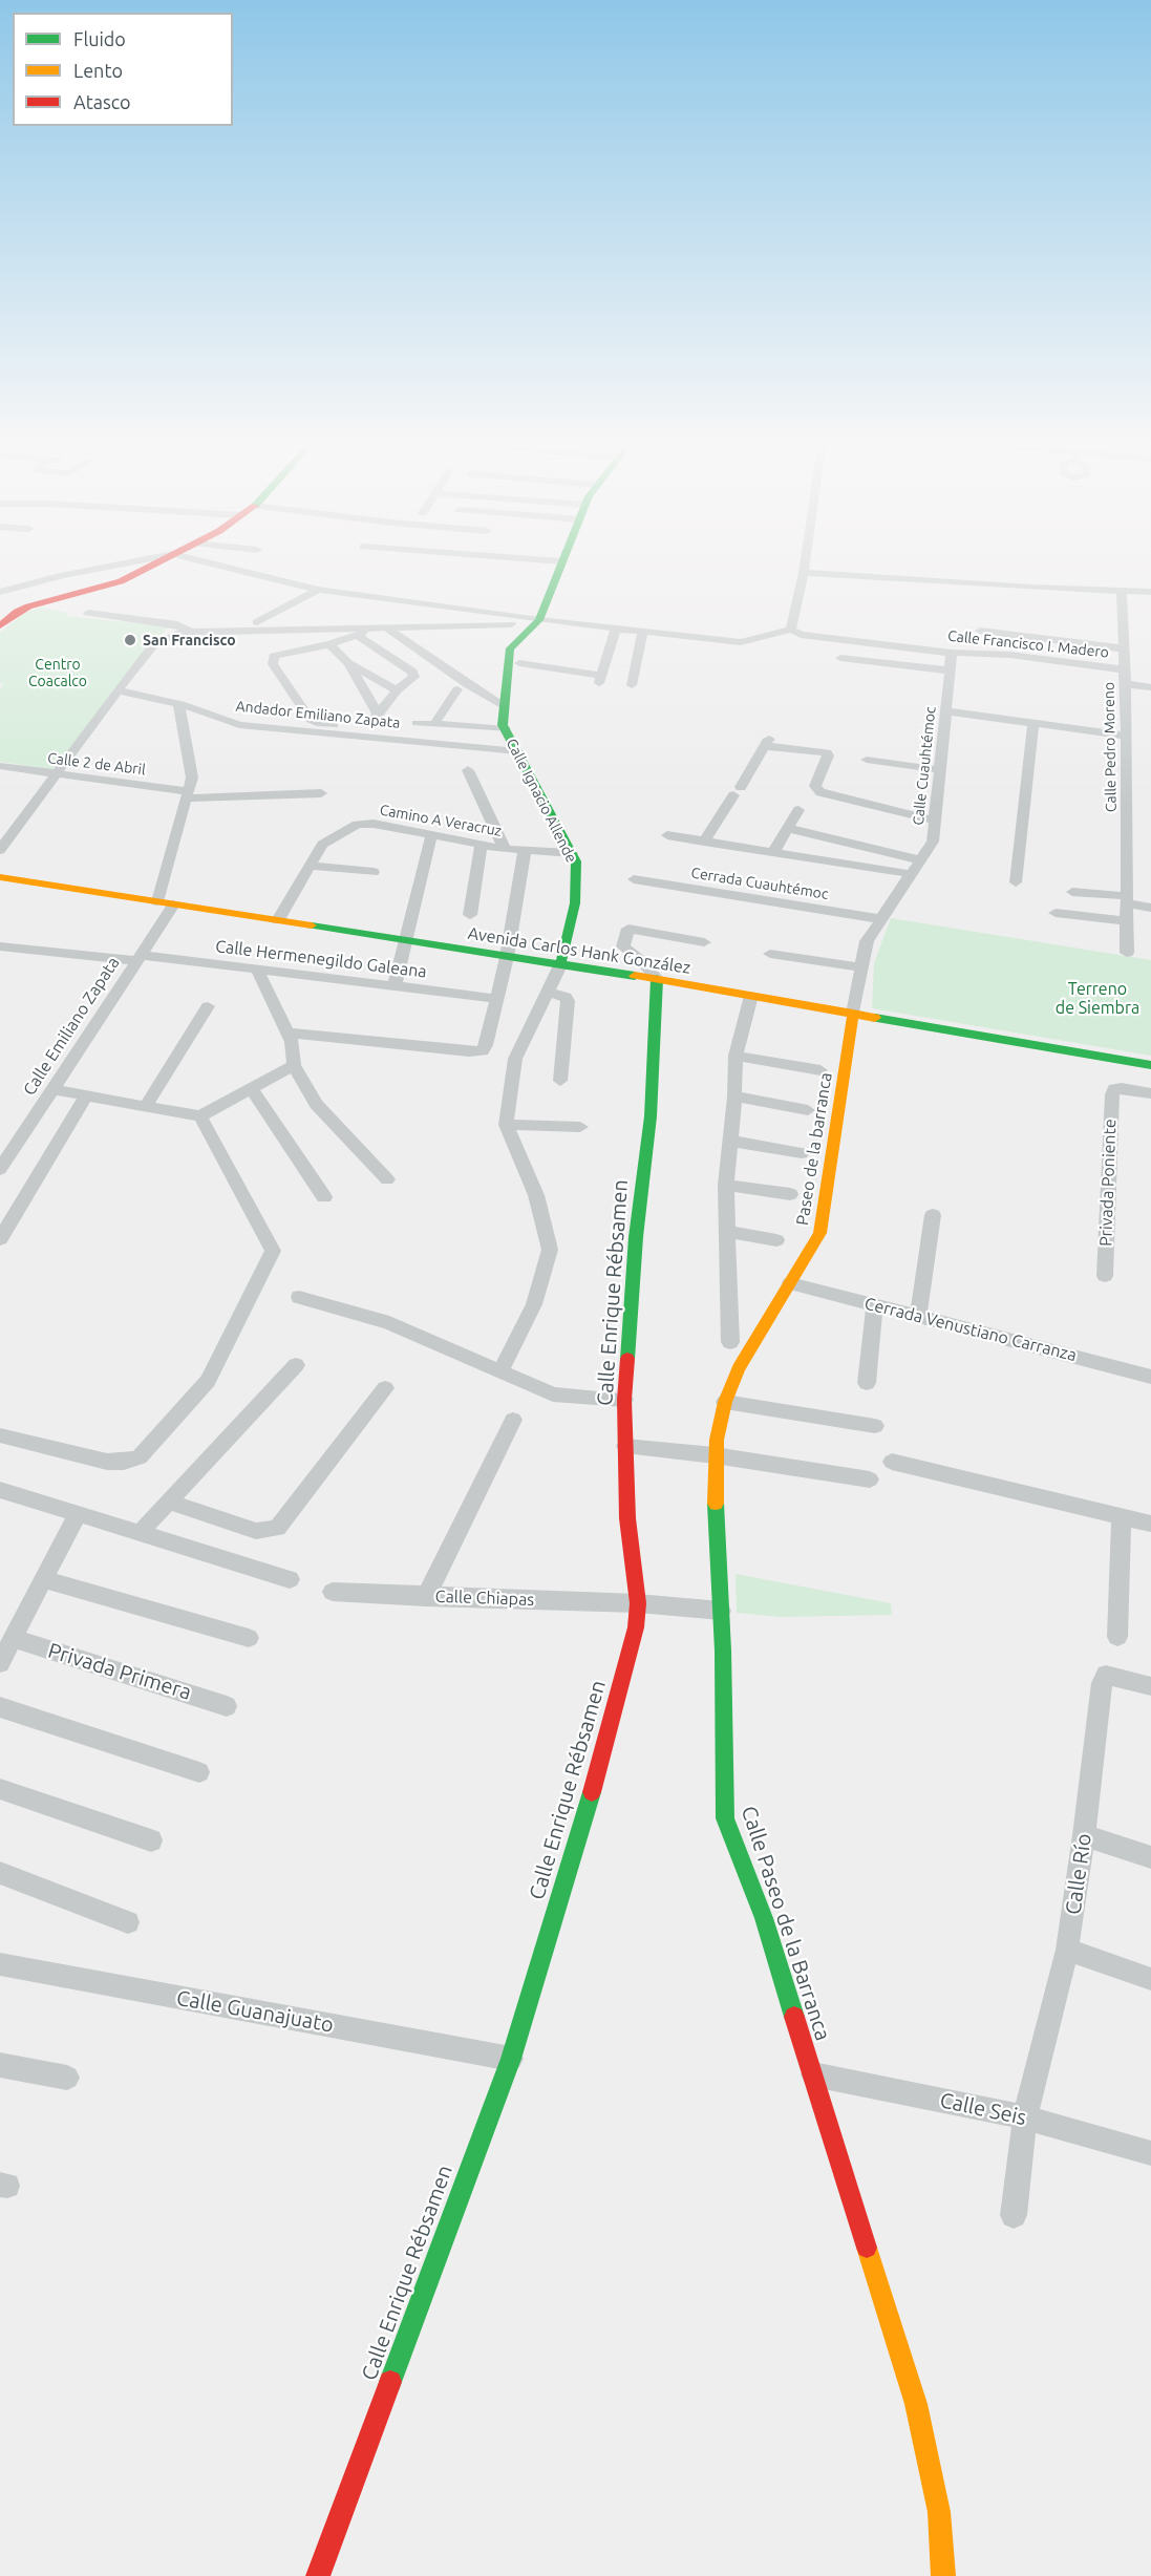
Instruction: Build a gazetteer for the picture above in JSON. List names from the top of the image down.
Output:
{
  "streets": {
    "street": [
      "Calle Francisco I. Madero",
      "Andador Emiliano Zapata",
      "Calle Pedro Moreno",
      "Calle 2 de Abril",
      "Calle Cuauhtémoc",
      "Calle Ignacio Allende",
      "Camino A Veracruz",
      "Cerrada Cuauhtémoc",
      "Avenida Carlos Hank González",
      "Calle Hermenegildo Galeana",
      "Calle Emiliano Zapata",
      "Paseo de la barranca",
      "Privada Poniente",
      "Calle Enrique Rébsamen",
      "Cerrada Venustiano Carranza",
      "Calle Chiapas",
      "Privada Primera",
      "Calle Río",
      "Calle Paseo de la Barranca",
      "Calle Guanajuato",
      "Calle Seis"
    ]
  },
  "crossings": [
    ["Calle Francisco I. Madero", "Calle Pedro Moreno"],
    ["Calle Francisco I. Madero", "Calle Cuauhtémoc"],
    ["Calle Francisco I. Madero", "Calle Ignacio Allende"],
    ["Andador Emiliano Zapata", "Calle Ignacio Allende"],
    ["Calle Cuauhtémoc", "Cerrada Cuauhtémoc"],
    ["Calle Cuauhtémoc", "Avenida Carlos Hank González"],
    ["Calle Cuauhtémoc", "Paseo de la barranca"],
    ["Calle Ignacio Allende", "Camino A Veracruz"],
    ["Calle Ignacio Allende", "Avenida Carlos Hank González"],
    ["Camino A Veracruz", "Avenida Carlos Hank González"],
    ["Avenida Carlos Hank González", "Calle Emiliano Zapata"],
    ["Avenida Carlos Hank González", "Paseo de la barranca"],
    ["Avenida Carlos Hank González", "Calle Enrique Rébsamen"],
    ["Calle Hermenegildo Galeana", "Calle Emiliano Zapata"],
    ["Paseo de la barranca", "Cerrada Venustiano Carranza"],
    ["Paseo de la barranca", "Calle Paseo de la Barranca"],
    ["Calle Enrique Rébsamen", "Calle Chiapas"],
    ["Calle Enrique Rébsamen", "Calle Guanajuato"],
    ["Cerrada Venustiano Carranza", "Calle Paseo de la Barranca"],
    ["Calle Chiapas", "Calle Paseo de la Barranca"],
    ["Calle Río", "Calle Seis"],
    ["Calle Paseo de la Barranca", "Calle Seis"]
  ],
  "parks": ["Centro Coacalco", "Terreno de Siembra"],
  "places": ["San Francisco"],
  "legend": ["Fluido", "Lento", "Atasco"]
}
